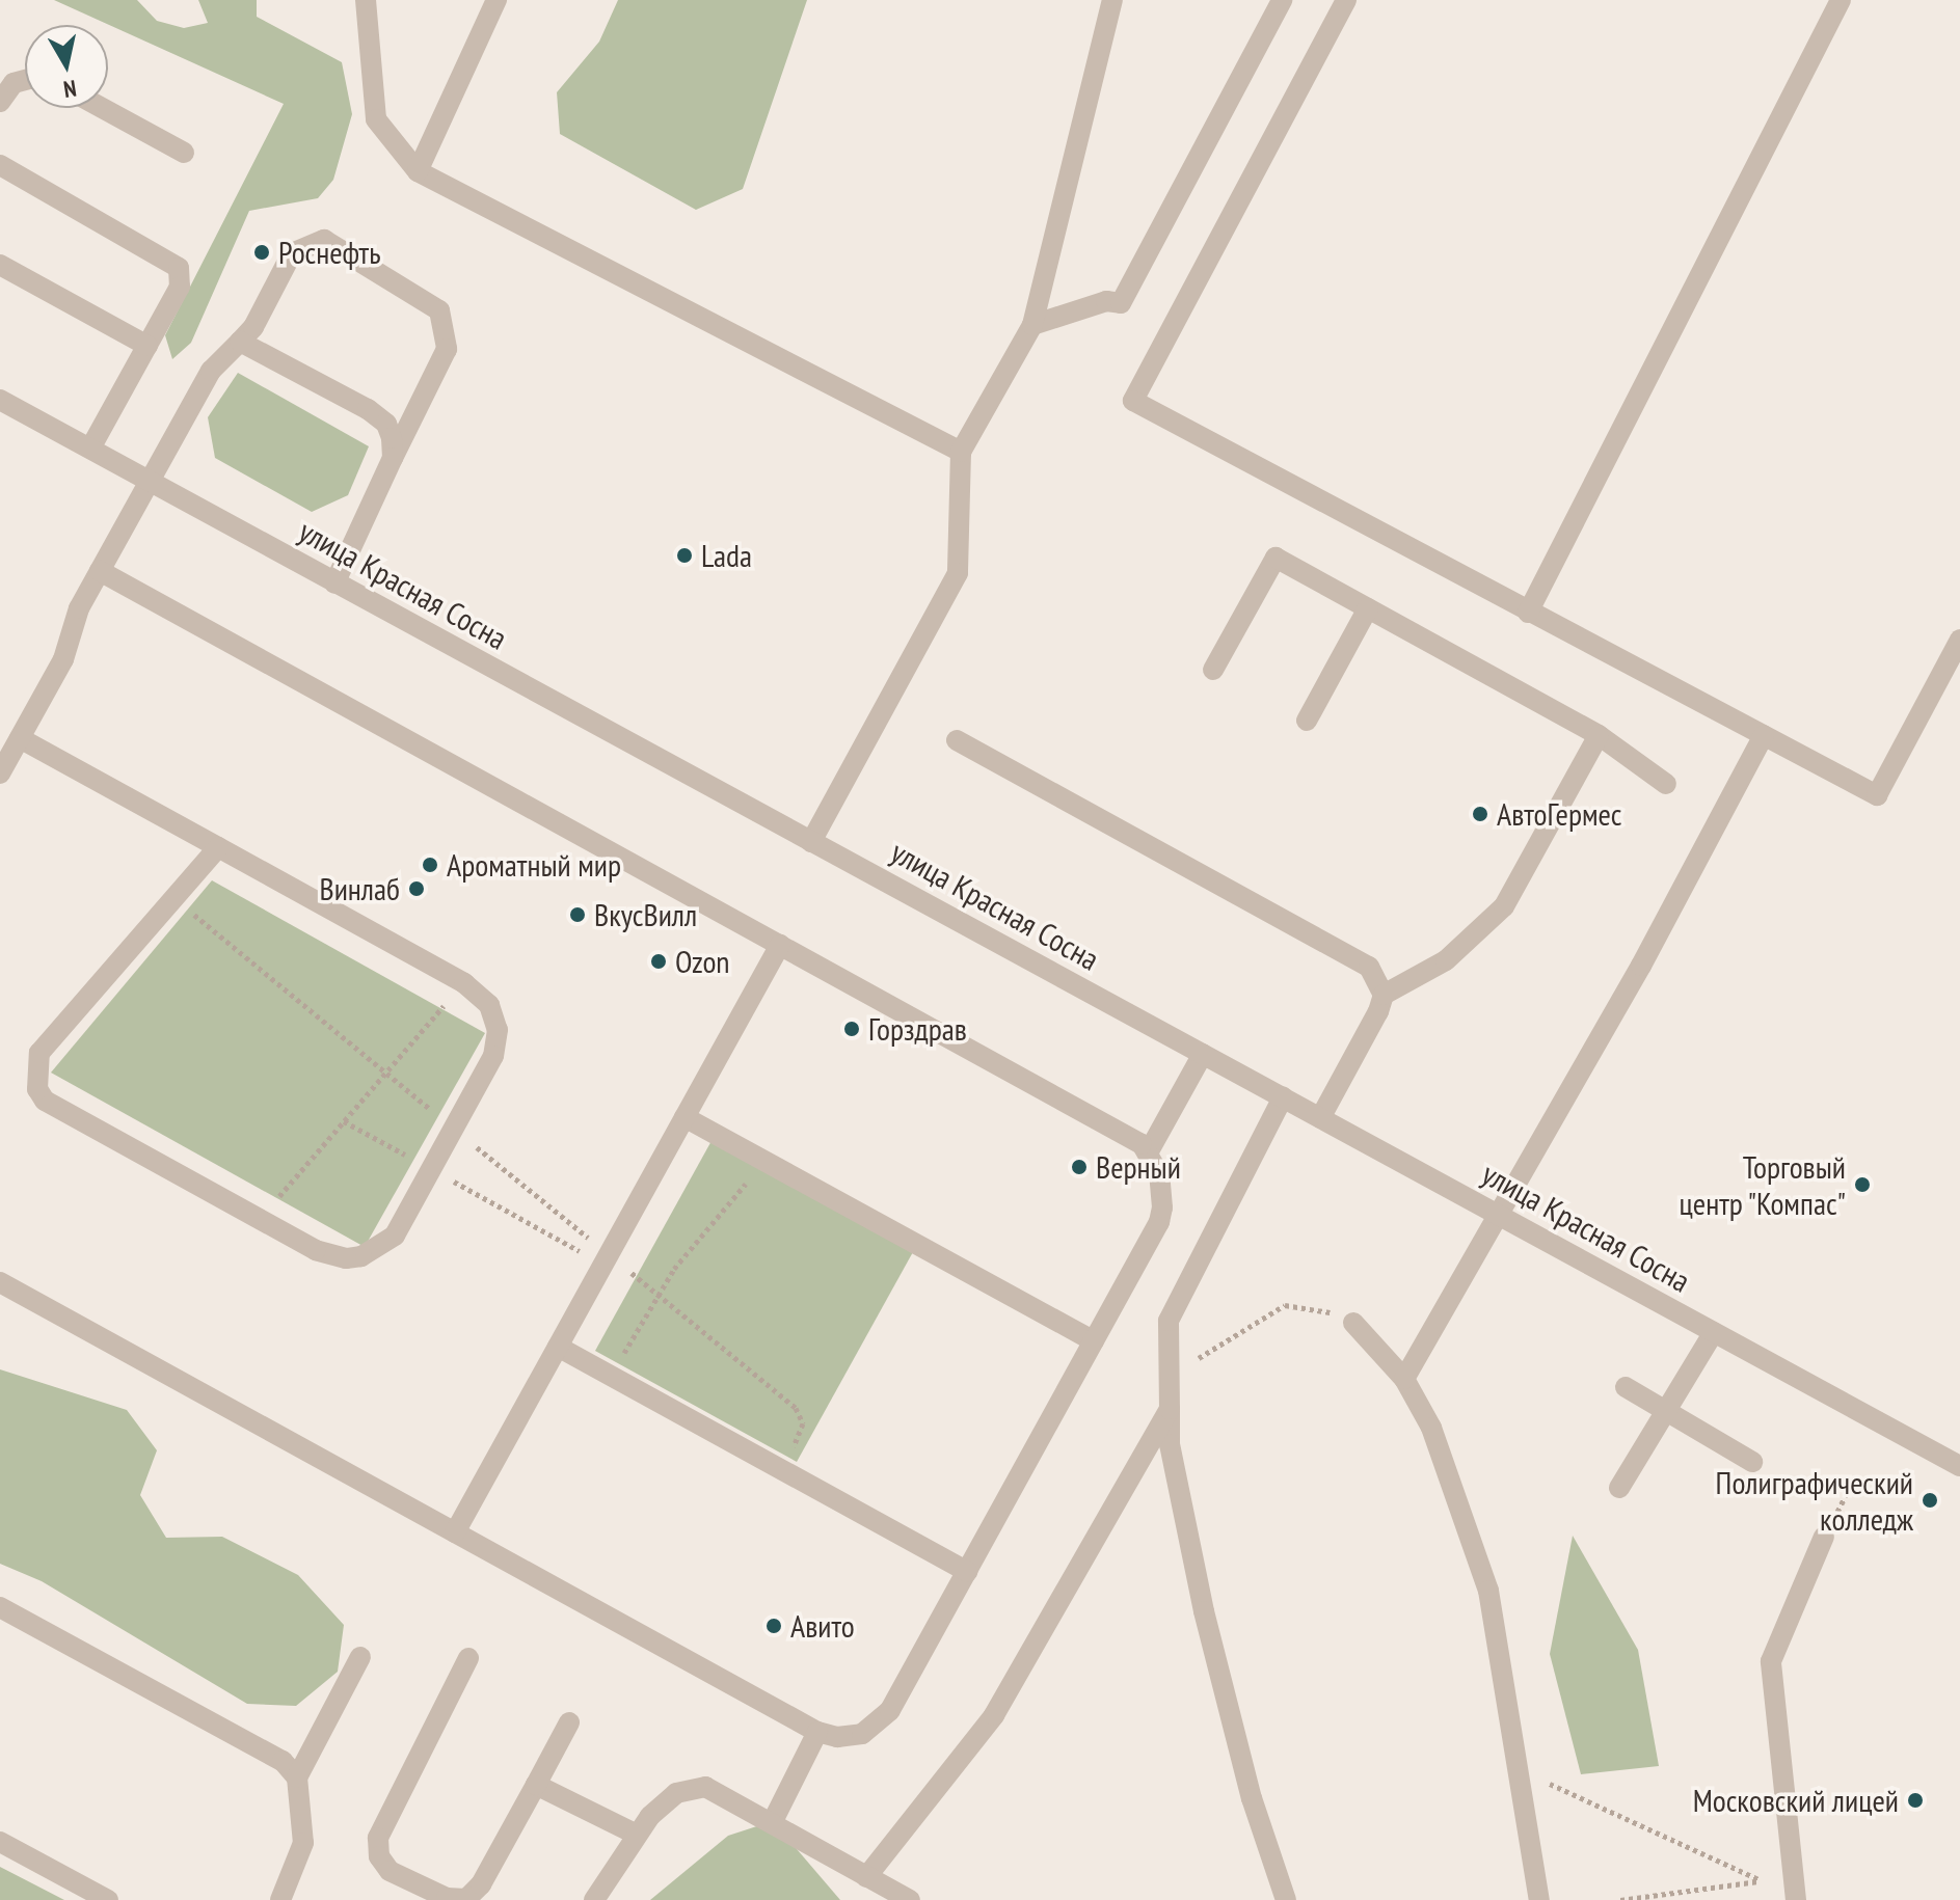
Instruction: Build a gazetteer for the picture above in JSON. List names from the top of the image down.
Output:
{
  "streets": {
    "street": ["улица Красная Сосна"]
  },
  "places": [
    "Роснефть",
    "Lada",
    "АвтоГермес",
    "Ароматный мир",
    "Винлаб",
    "ВкусВилл",
    "Ozon",
    "Горздрав",
    "Верный",
    "Торговый центр \"Компас\"",
    "Полиграфический колледж",
    "Авито",
    "Московский лицей"
  ],
  "north": "bottom"
}
